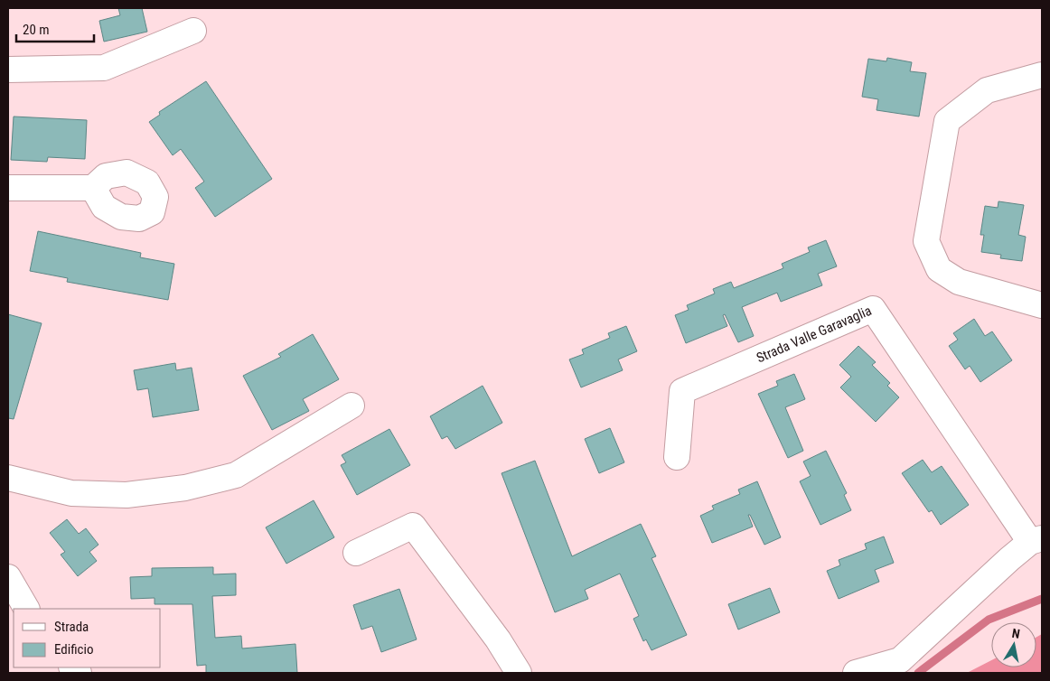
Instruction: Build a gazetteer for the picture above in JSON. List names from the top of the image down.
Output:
{
  "streets": {
    "street": ["Strada Valle Garavaglia"]
  },
  "legend": ["Strada", "Edificio"],
  "scale_bar": "20 m",
  "north": "top"
}
